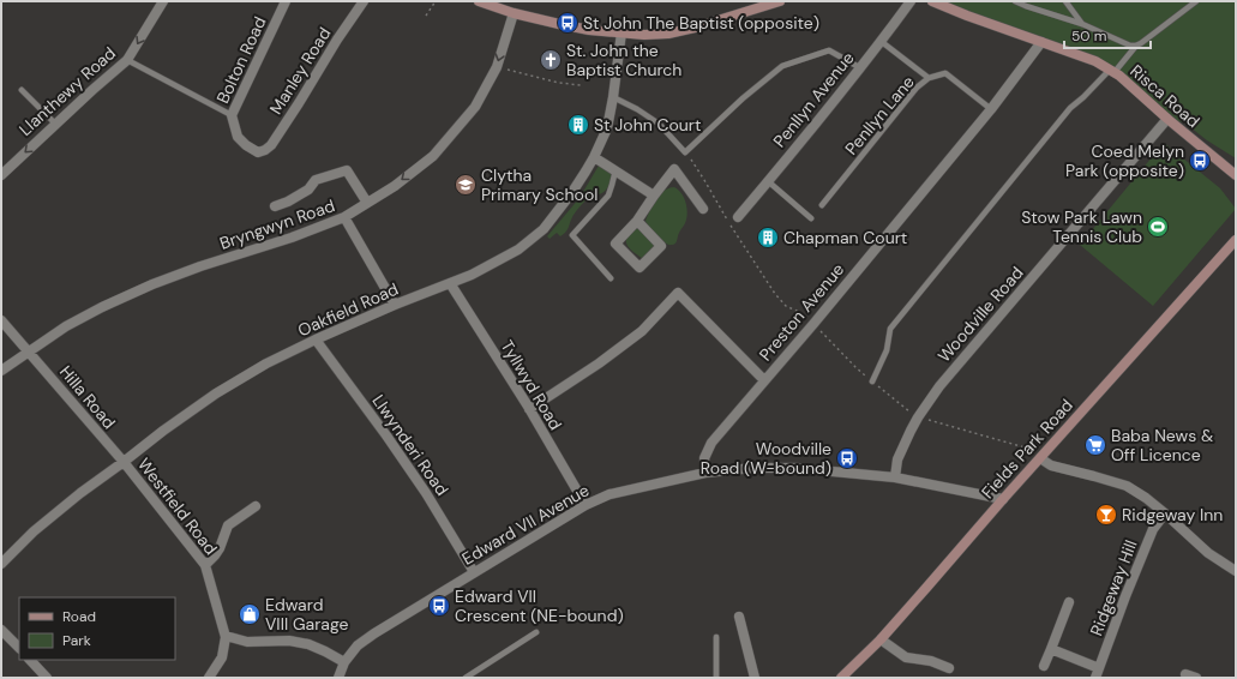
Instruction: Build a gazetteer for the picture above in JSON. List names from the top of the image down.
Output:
{
  "streets": {
    "main road": ["Risca Road", "Fields Park Road"],
    "street": [
      "Bolton Road",
      "Manley Road",
      "Llanthewy Road",
      "Penllyn Avenue",
      "Bryngwyn Road",
      "Oakfield Road",
      "Preston Avenue",
      "Woodville Road",
      "Tyllwyd Road",
      "Hilla Road",
      "Llwynderi Road",
      "Westfield Road",
      "Edward VII Avenue",
      "Ridgeway Hill"
    ],
    "lane": ["Penllyn Lane"]
  },
  "crossings": [
    ["Bolton Road", "Manley Road"],
    ["Risca Road", "Preston Avenue"],
    ["Risca Road", "Woodville Road"],
    ["Penllyn Lane", "Preston Avenue"],
    ["Bryngwyn Road", "Hilla Road"],
    ["Oakfield Road", "Tyllwyd Road"],
    ["Oakfield Road", "Hilla Road"],
    ["Oakfield Road", "Llwynderi Road"],
    ["Oakfield Road", "Westfield Road"],
    ["Preston Avenue", "Edward VII Avenue"],
    ["Woodville Road", "Edward VII Avenue"],
    ["Tyllwyd Road", "Edward VII Avenue"],
    ["Hilla Road", "Westfield Road"],
    ["Llwynderi Road", "Edward VII Avenue"],
    ["Fields Park Road", "Edward VII Avenue"]
  ],
  "one_way": ["Llanthewy Road", "Bryngwyn Road"],
  "places": {
    "bus stop": [
      "St John The Baptist (opposite)",
      "Coed Melyn Park (opposite)",
      "Woodville Road (W-bound)",
      "Edward VII Crescent (NE-bound)"
    ],
    "church": ["St. John the Baptist Church"],
    "building": ["St John Court", "Chapman Court"],
    "school or university": ["Clytha Primary School"],
    "sports": ["Stow Park Lawn Tennis Club"],
    "supermarket": ["Baba News & Off Licence"],
    "bar": ["Ridgeway Inn"],
    "shop": ["Edward VIII Garage"]
  },
  "legend": ["Road", "Park"],
  "scale_bar": "50 m"
}
